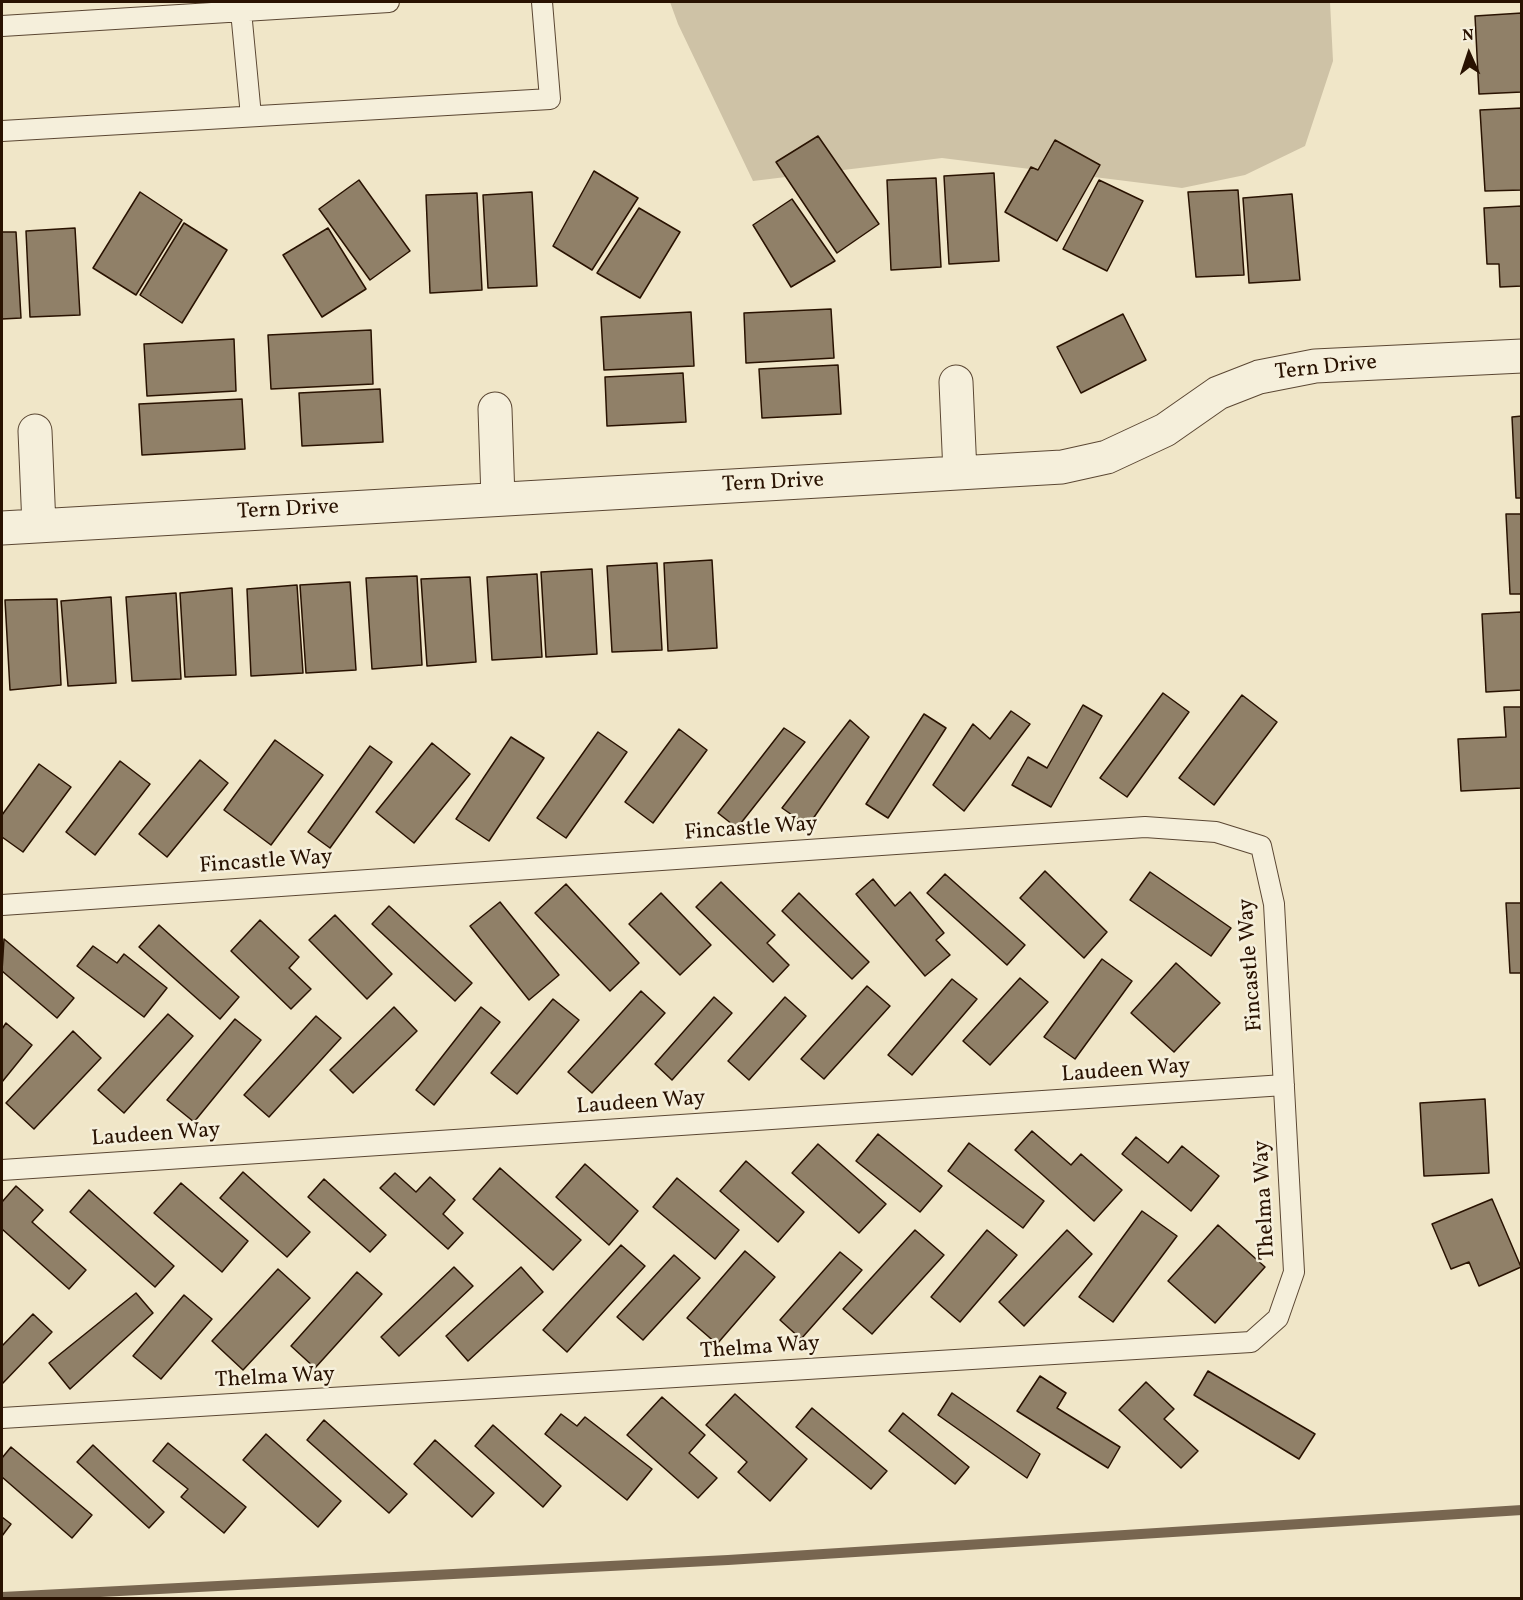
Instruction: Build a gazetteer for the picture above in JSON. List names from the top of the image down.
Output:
{
  "streets": {
    "street": ["Tern Drive"],
    "lane": ["Fincastle Way", "Laudeen Way", "Thelma Way"]
  },
  "crossings": [
    ["Fincastle Way", "Laudeen Way"],
    ["Fincastle Way", "Thelma Way"],
    ["Laudeen Way", "Thelma Way"]
  ],
  "north": "top"
}
